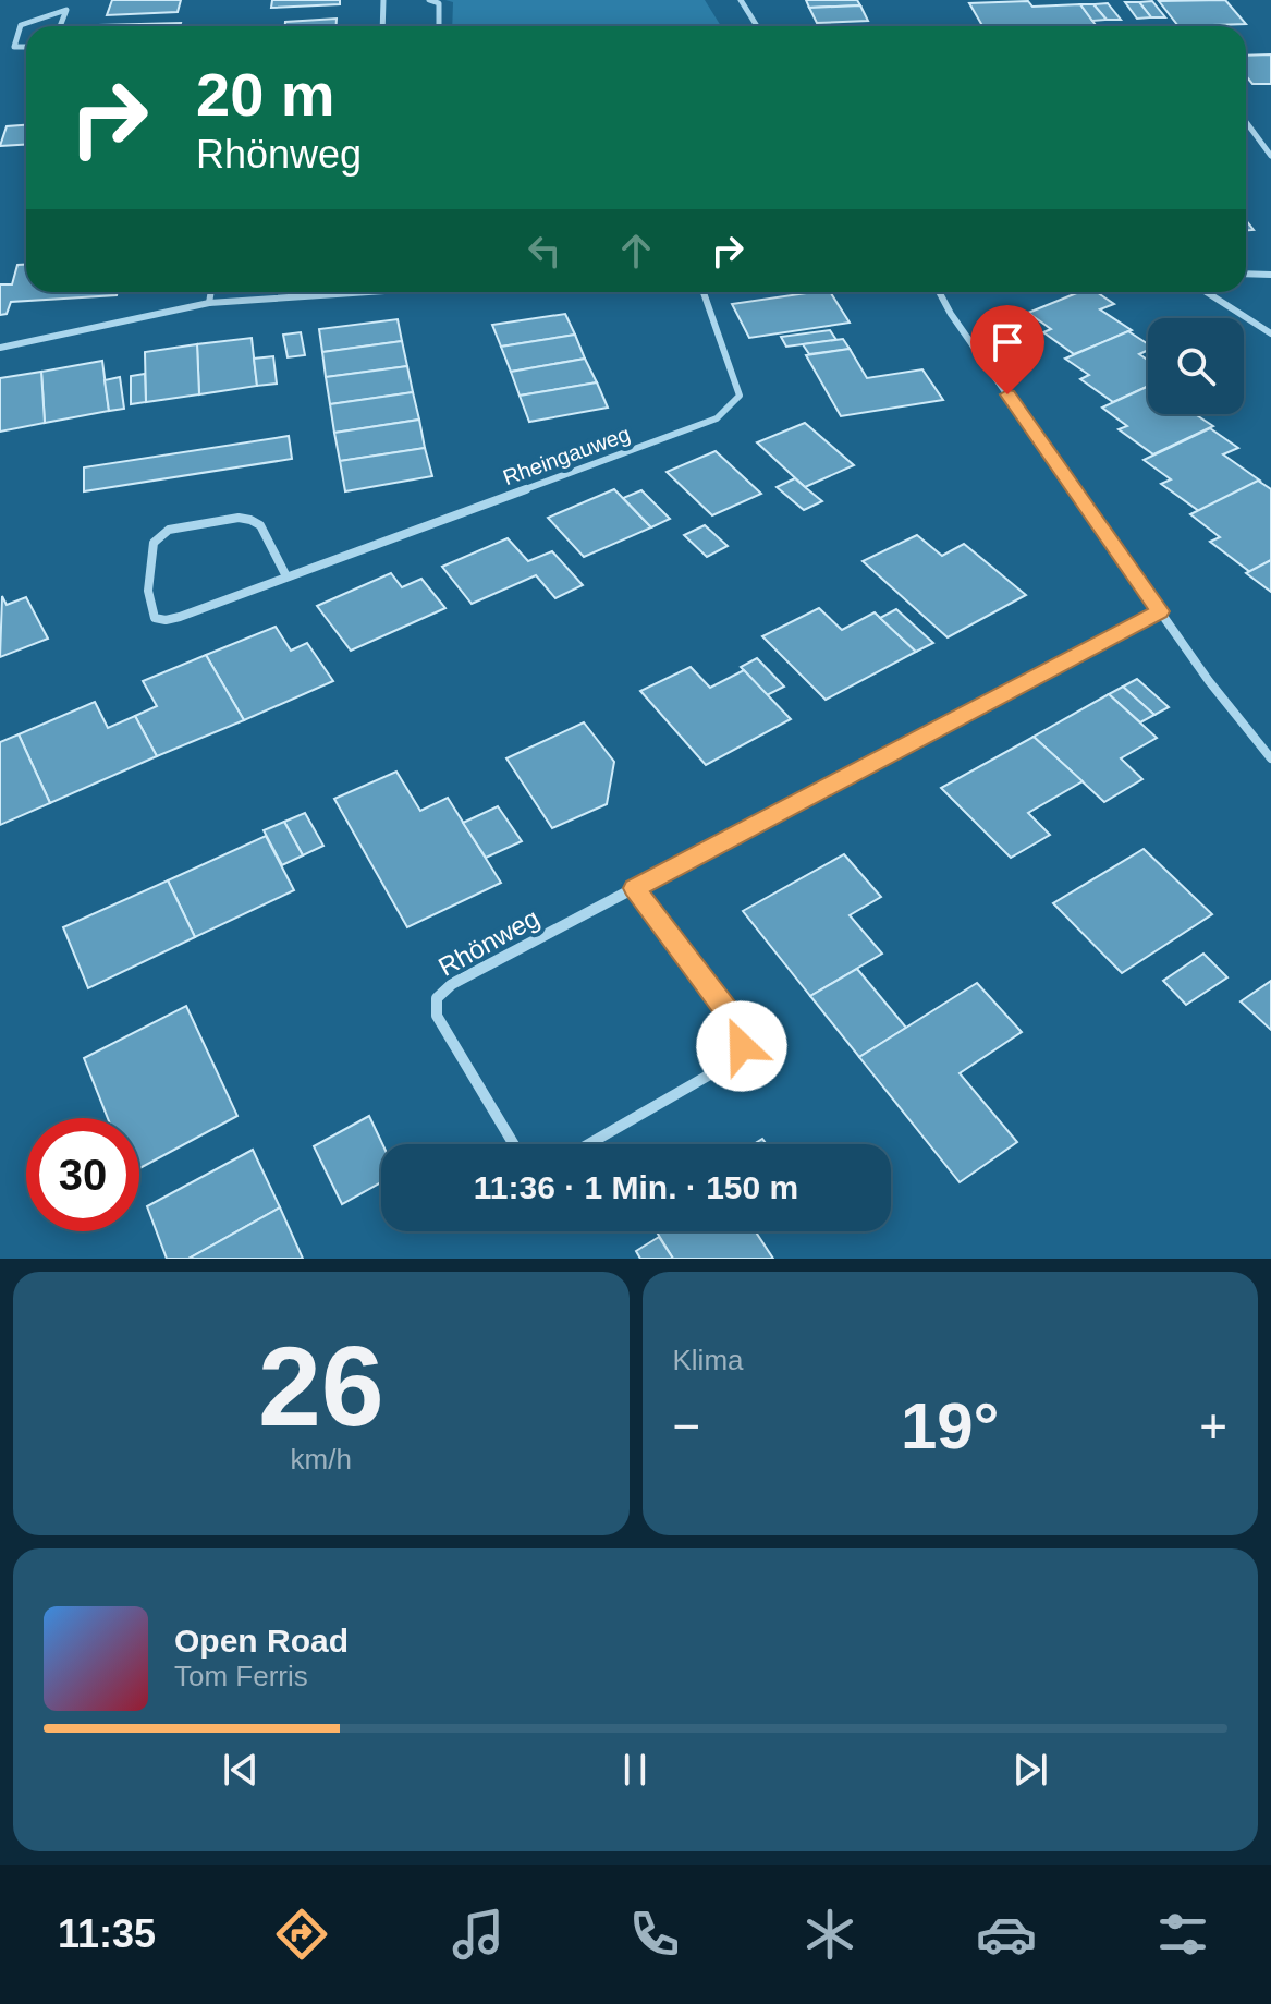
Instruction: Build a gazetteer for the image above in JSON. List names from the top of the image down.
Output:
{
  "streets": {
    "street": ["Rheingauweg", "Rhönweg"]
  },
  "page": {
    "turn": ["20 m", "Rhönweg"],
    "limit": "30",
    "trip": "11:36 · 1 Min. · 150 m",
    "tile": [
      ["26", "km/h"],
      "Klima"
    ],
    "heat": ["−", "19°", "+"],
    "song": ["Open Road", "Tom Ferris"],
    "tabs": "11:35"
  }
}
